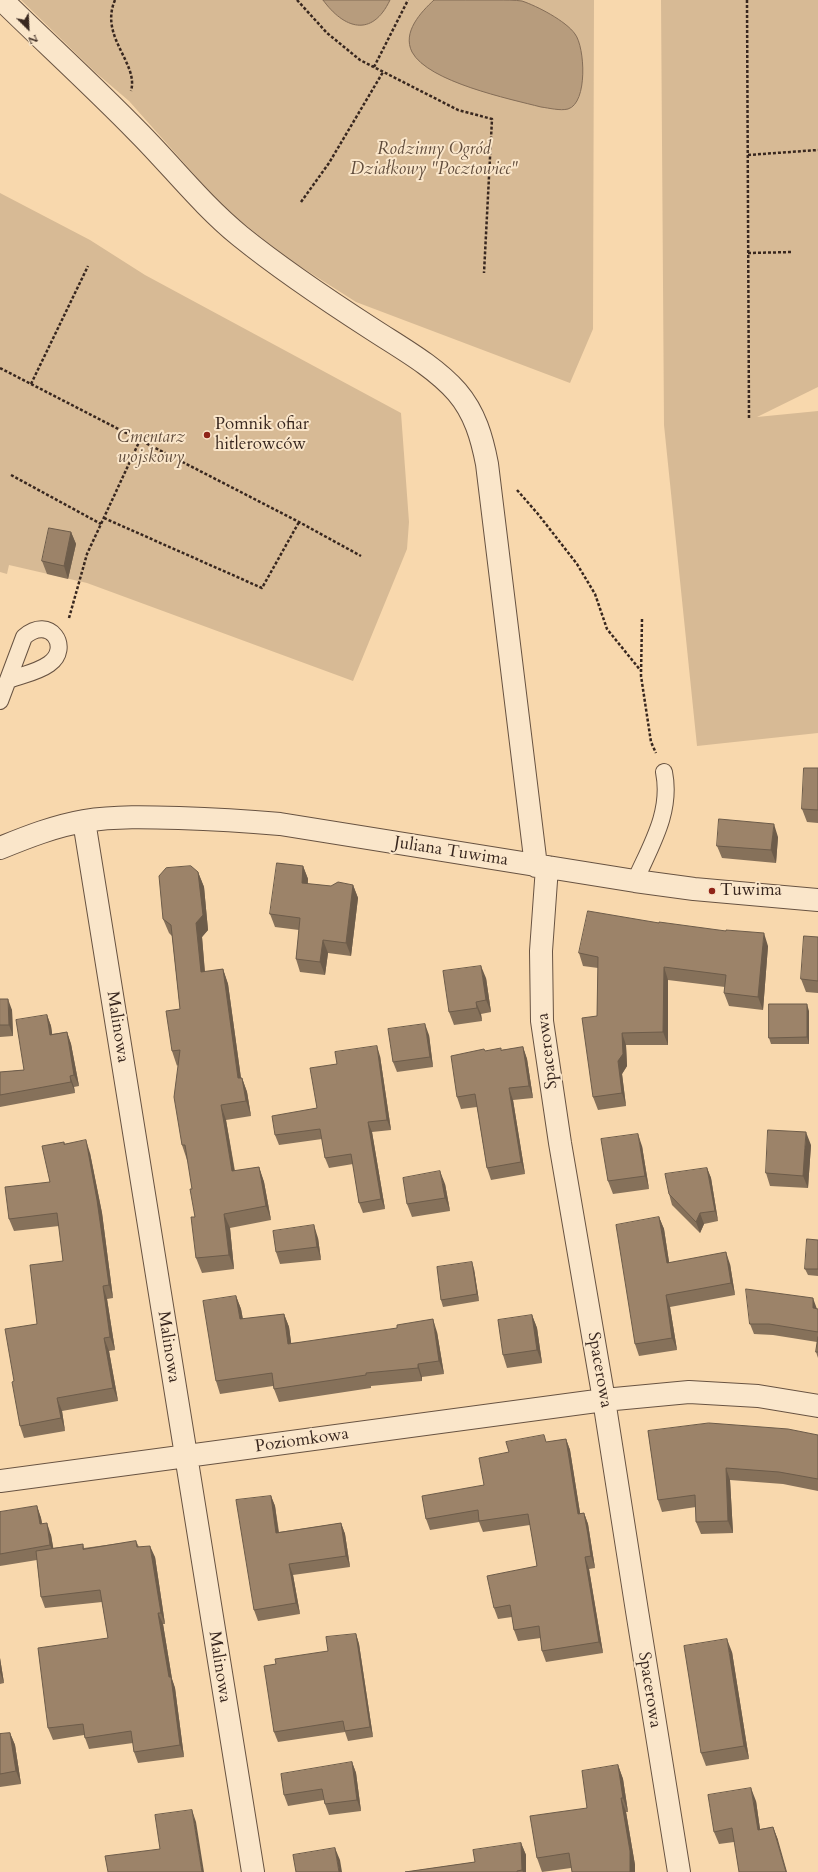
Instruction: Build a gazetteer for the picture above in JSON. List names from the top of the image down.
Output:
{
  "streets": {
    "street": [
      "Juliana Tuwima",
      "Malinowa",
      "Spacerowa",
      "Poziomkowa"
    ]
  },
  "crossings": [
    ["Juliana Tuwima", "Malinowa"],
    ["Juliana Tuwima", "Spacerowa"],
    ["Malinowa", "Poziomkowa"],
    ["Spacerowa", "Poziomkowa"]
  ],
  "parks": ["Rodzinny Ogród Działkowy \"Pocztowiec\"", "Cmentarz wojskowy"],
  "places": ["Pomnik ofiar hitlerowców", "Tuwima"],
  "north": "bottom right"
}
